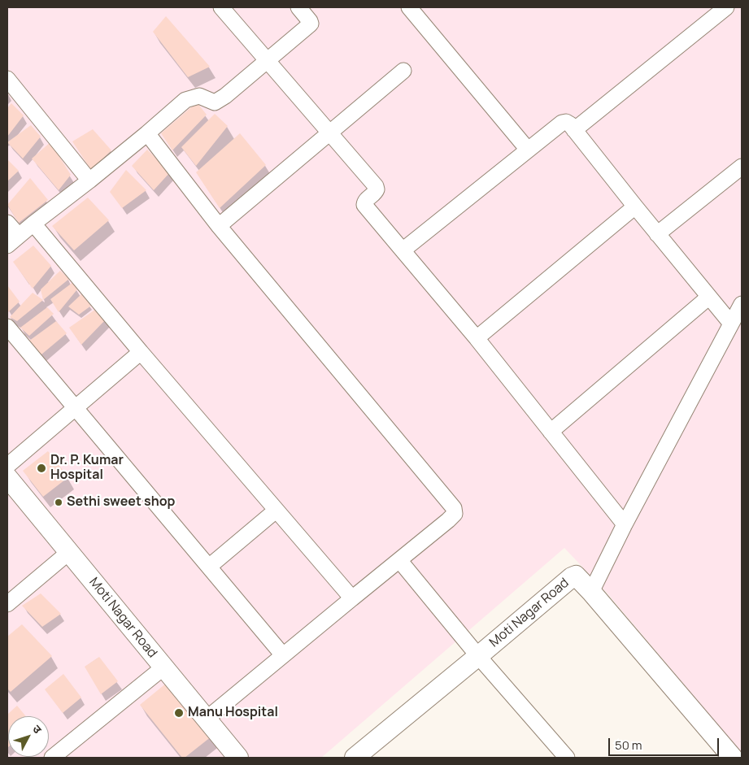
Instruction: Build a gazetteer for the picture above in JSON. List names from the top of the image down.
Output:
{
  "streets": {
    "street": ["Moti Nagar Road"]
  },
  "places": ["Dr. P. Kumar Hospital", "Sethi sweet shop", "Manu Hospital"],
  "scale_bar": "50 m",
  "north": "top right"
}
